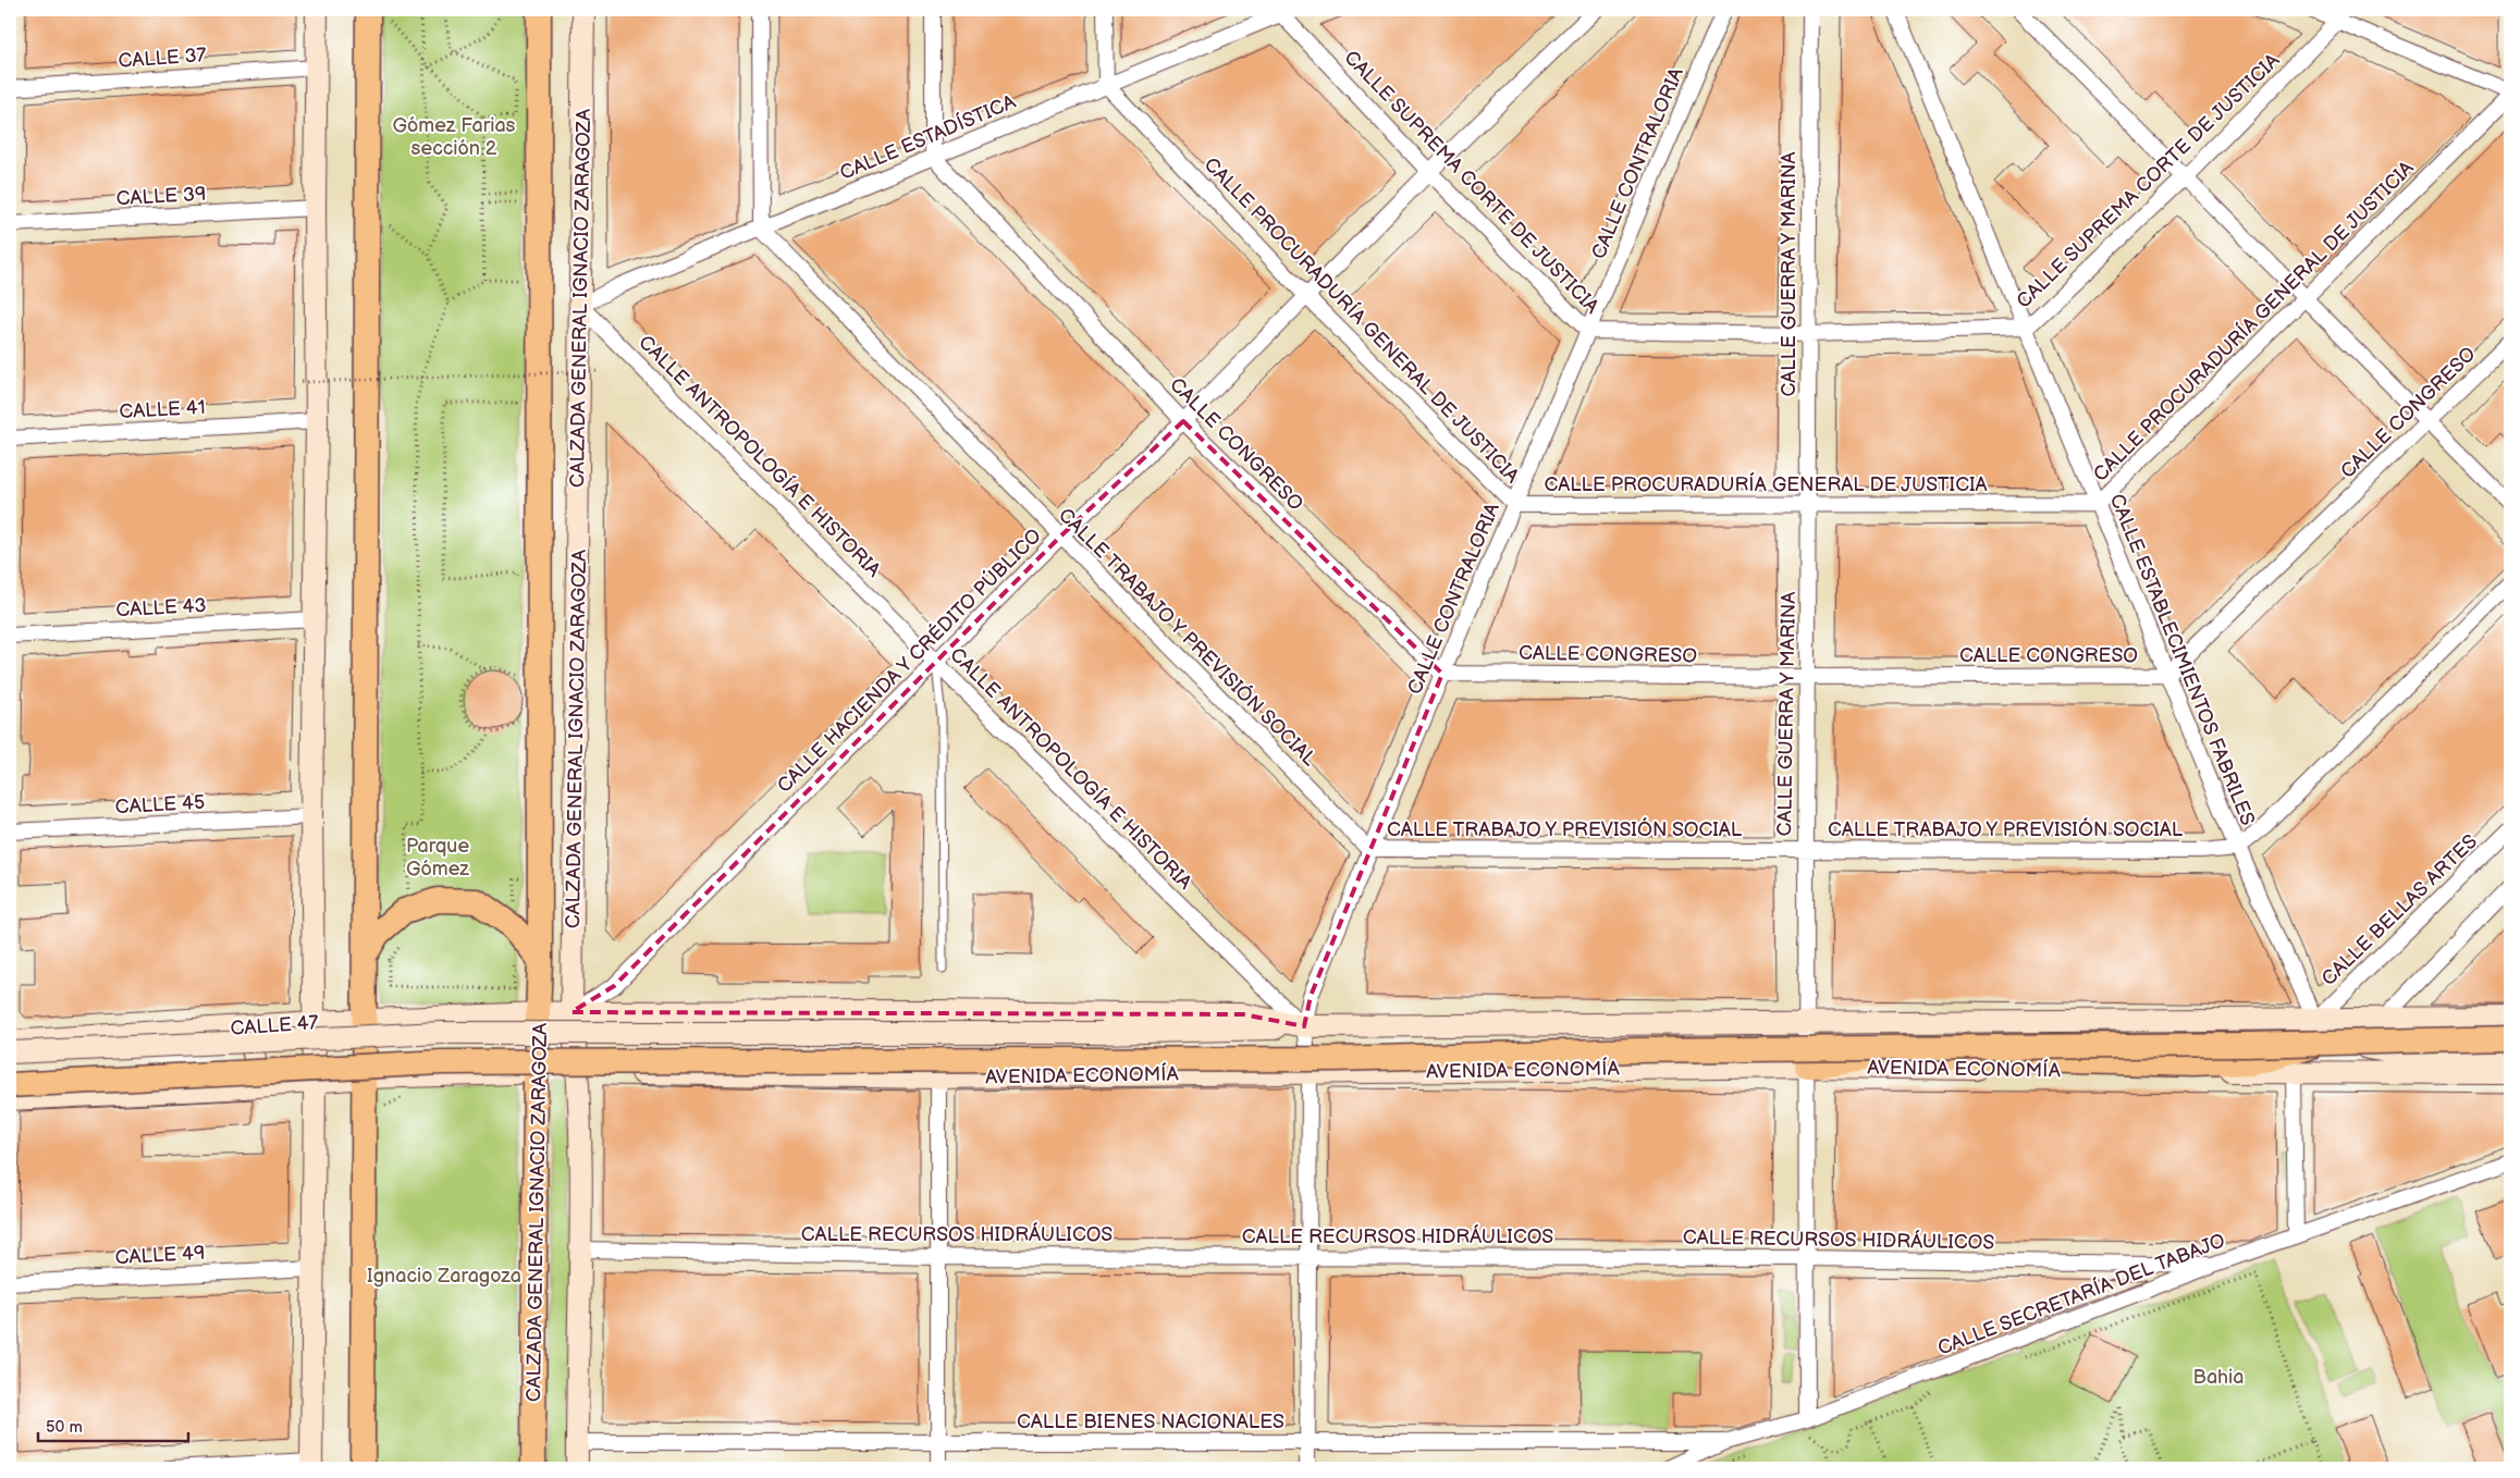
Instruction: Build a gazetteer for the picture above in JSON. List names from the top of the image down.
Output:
{
  "streets": {
    "main road": ["CALZADA GENERAL IGNACIO ZARAGOZA", "CALLE 47", "AVENIDA ECONOMÍA"],
    "street": [
      "CALLE 37",
      "CALLE ESTADÍSTICA",
      "CALLE CONTRALORIA",
      "CALLE SUPREMA CORTE DE JUSTICIA",
      "CALLE 39",
      "CALLE GUERRA Y MARINA",
      "CALLE PROCURADURÍA GENERAL DE JUSTICIA",
      "CALLE 41",
      "CALLE CONGRESO",
      "CALLE ANTROPOLOGÍA E HISTORIA",
      "CALLE 43",
      "CALLE TRABAJO Y PREVISIÓN SOCIAL",
      "CALLE ESTABLECIMIENTOS FABRILES",
      "CALLE HACIENDA Y CRÉDITO PÚBLICO",
      "CALLE 45",
      "CALLE BELLAS ARTES",
      "CALLE RECURSOS HIDRÁULICOS",
      "CALLE 49",
      "CALLE SECRETARÍA DEL TABAJO",
      "CALLE BIENES NACIONALES"
    ]
  },
  "crossings": [
    ["CALLE ESTADÍSTICA", "CALLE SUPREMA CORTE DE JUSTICIA"],
    ["CALLE ESTADÍSTICA", "CALZADA GENERAL IGNACIO ZARAGOZA"],
    ["CALLE ESTADÍSTICA", "CALLE PROCURADURÍA GENERAL DE JUSTICIA"],
    ["CALLE ESTADÍSTICA", "CALLE CONGRESO"],
    ["CALLE ESTADÍSTICA", "CALLE ANTROPOLOGÍA E HISTORIA"],
    ["CALLE ESTADÍSTICA", "CALLE TRABAJO Y PREVISIÓN SOCIAL"],
    ["CALLE CONTRALORIA", "CALLE SUPREMA CORTE DE JUSTICIA"],
    ["CALLE CONTRALORIA", "CALLE PROCURADURÍA GENERAL DE JUSTICIA"],
    ["CALLE CONTRALORIA", "CALLE CONGRESO"],
    ["CALLE CONTRALORIA", "CALLE ANTROPOLOGÍA E HISTORIA"],
    ["CALLE CONTRALORIA", "CALLE TRABAJO Y PREVISIÓN SOCIAL"],
    ["CALLE CONTRALORIA", "AVENIDA ECONOMÍA"],
    ["CALLE CONTRALORIA", "CALLE RECURSOS HIDRÁULICOS"],
    ["CALLE CONTRALORIA", "CALLE BIENES NACIONALES"],
    ["CALLE SUPREMA CORTE DE JUSTICIA", "CALLE GUERRA Y MARINA"],
    ["CALLE SUPREMA CORTE DE JUSTICIA", "CALLE ESTABLECIMIENTOS FABRILES"],
    ["CALLE SUPREMA CORTE DE JUSTICIA", "CALLE HACIENDA Y CRÉDITO PÚBLICO"],
    ["CALLE GUERRA Y MARINA", "CALLE PROCURADURÍA GENERAL DE JUSTICIA"],
    ["CALLE GUERRA Y MARINA", "CALLE CONGRESO"],
    ["CALLE GUERRA Y MARINA", "CALLE TRABAJO Y PREVISIÓN SOCIAL"],
    ["CALLE GUERRA Y MARINA", "AVENIDA ECONOMÍA"],
    ["CALLE GUERRA Y MARINA", "CALLE RECURSOS HIDRÁULICOS"],
    ["CALLE GUERRA Y MARINA", "CALLE SECRETARÍA DEL TABAJO"],
    ["CALZADA GENERAL IGNACIO ZARAGOZA", "CALLE ANTROPOLOGÍA E HISTORIA"],
    ["CALZADA GENERAL IGNACIO ZARAGOZA", "CALLE HACIENDA Y CRÉDITO PÚBLICO"],
    ["CALZADA GENERAL IGNACIO ZARAGOZA", "CALLE 47"],
    ["CALZADA GENERAL IGNACIO ZARAGOZA", "AVENIDA ECONOMÍA"],
    ["CALZADA GENERAL IGNACIO ZARAGOZA", "CALLE RECURSOS HIDRÁULICOS"],
    ["CALZADA GENERAL IGNACIO ZARAGOZA", "CALLE BIENES NACIONALES"],
    ["CALLE PROCURADURÍA GENERAL DE JUSTICIA", "CALLE ESTABLECIMIENTOS FABRILES"],
    ["CALLE PROCURADURÍA GENERAL DE JUSTICIA", "CALLE HACIENDA Y CRÉDITO PÚBLICO"],
    ["CALLE CONGRESO", "CALLE ESTABLECIMIENTOS FABRILES"],
    ["CALLE CONGRESO", "CALLE HACIENDA Y CRÉDITO PÚBLICO"],
    ["CALLE ANTROPOLOGÍA E HISTORIA", "CALLE HACIENDA Y CRÉDITO PÚBLICO"],
    ["CALLE TRABAJO Y PREVISIÓN SOCIAL", "CALLE ESTABLECIMIENTOS FABRILES"],
    ["CALLE TRABAJO Y PREVISIÓN SOCIAL", "CALLE HACIENDA Y CRÉDITO PÚBLICO"],
    ["CALLE ESTABLECIMIENTOS FABRILES", "CALLE BELLAS ARTES"],
    ["CALLE RECURSOS HIDRÁULICOS", "CALLE SECRETARÍA DEL TABAJO"],
    ["CALLE SECRETARÍA DEL TABAJO", "CALLE BIENES NACIONALES"]
  ],
  "parks": [
    "Gómez Farias sección 2",
    "Parque Gómez",
    "Ignacio Zaragoza",
    "Bahia"
  ],
  "scale_bar": "50 m"
}
